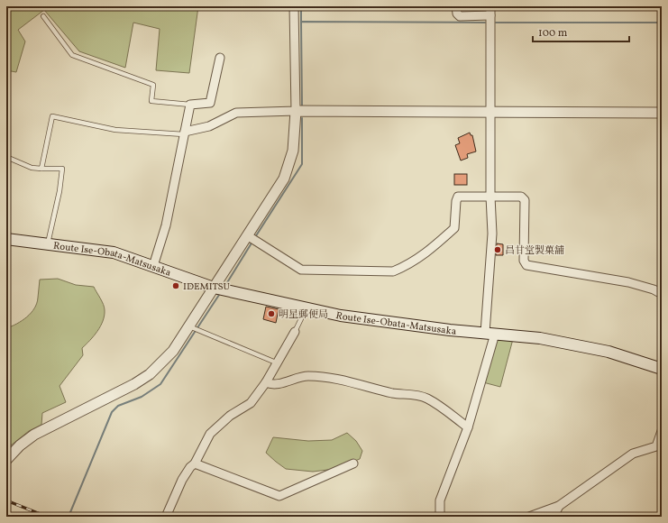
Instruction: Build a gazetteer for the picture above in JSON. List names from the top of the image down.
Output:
{
  "streets": {
    "main road": ["Route Ise-Obata-Matsusaka"]
  },
  "places": ["昌甘堂製菓舗", "IDEMITSU", "明星郵便局"],
  "scale_bar": "100 m"
}
